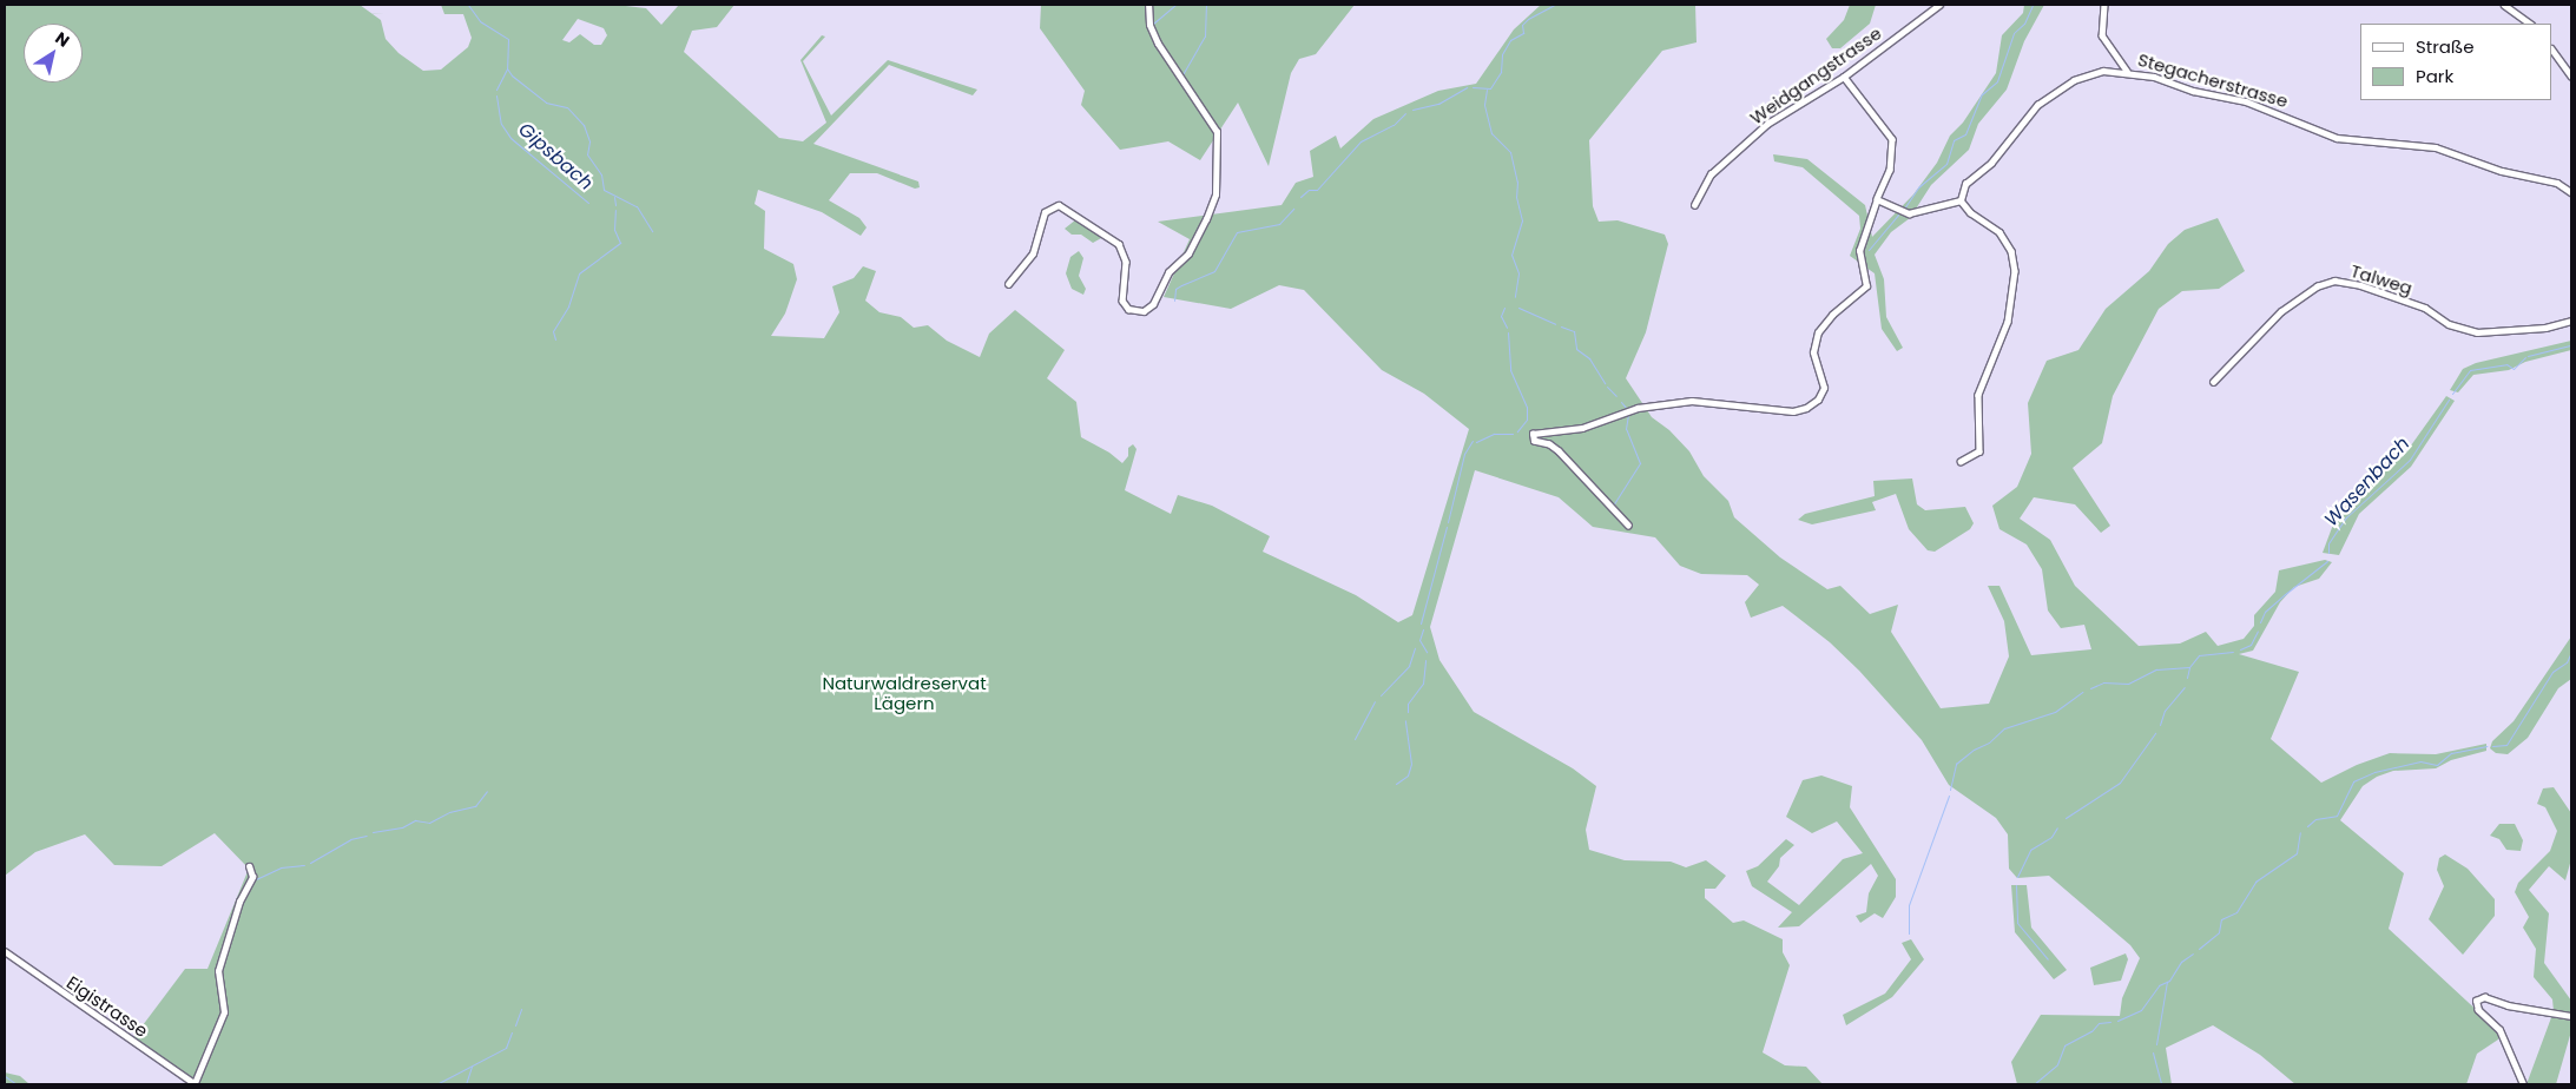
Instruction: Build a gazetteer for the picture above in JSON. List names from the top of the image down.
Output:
{
  "streets": {
    "street": [
      "Weidgangstrasse",
      "Stegacherstrasse",
      "Talweg",
      "Eigistrasse"
    ]
  },
  "water": ["Gipsbach", "Wasenbach"],
  "parks": ["Naturwaldreservat Lägern"],
  "legend": ["Straße", "Park"],
  "north": "top right"
}
